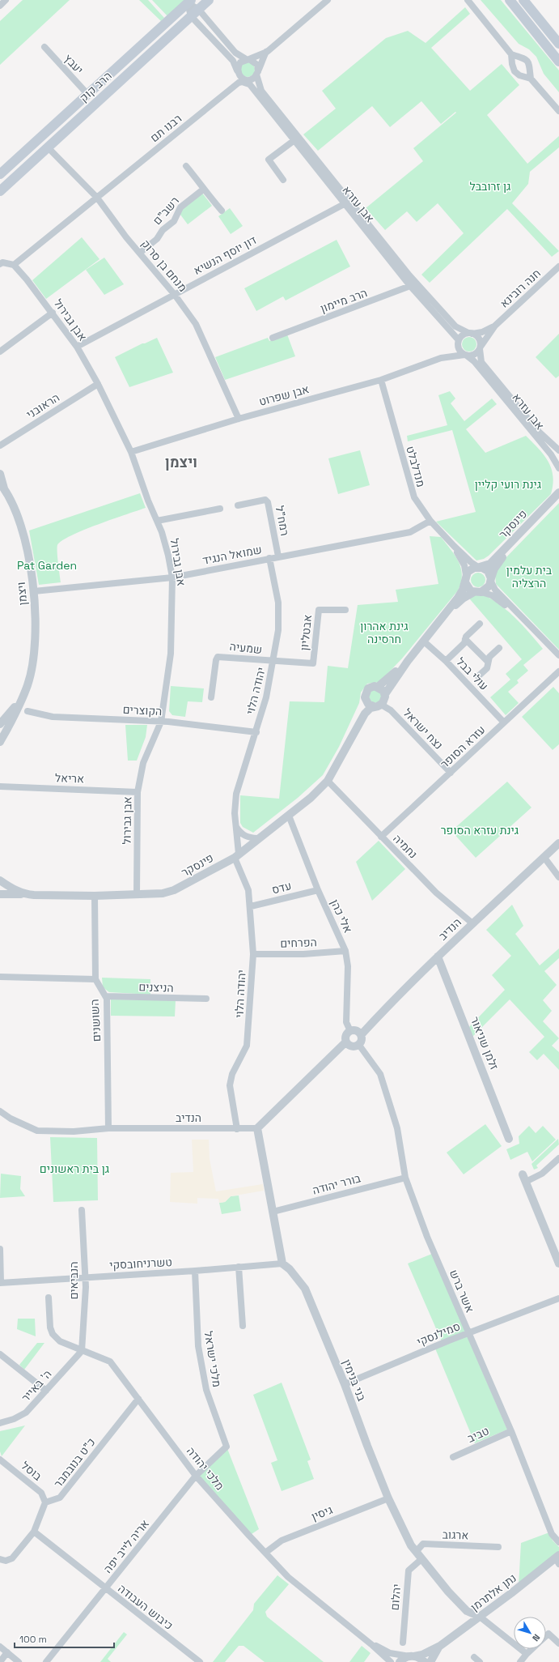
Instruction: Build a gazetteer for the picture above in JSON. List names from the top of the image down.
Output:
{
  "streets": {
    "main road": ["הרב קוק"],
    "street": [
      "יעבץ",
      "רבנו תם",
      "אבן עזרא",
      "רשב\"ם",
      "דון יוסף הנשיא",
      "מנחם בן סרוק",
      "חנה רובינא",
      "הרב מיימון",
      "אבן גבירול",
      "אבן שפרוט",
      "הראובני",
      "מנדלבלט",
      "רמח\"ל",
      "פינסקר",
      "שמואל הנגיד",
      "ויצמן",
      "אבטליון",
      "שמעיה",
      "עולי בבל",
      "יהודה הלוי",
      "הקוצרים",
      "נצח ישראל",
      "עזרא הסופר",
      "אריאל",
      "נחמיה",
      "עדס",
      "אלי כהן",
      "הנדיב",
      "הפרחים",
      "הניצנים",
      "השושנים",
      "זלמן שניאור",
      "בורר יהודה",
      "טשרניחובסקי",
      "הנביאים",
      "אשר ברש",
      "סמילנסקי",
      "מלכי ישראל",
      "בני בנימין",
      "ה' באייר",
      "טביב",
      "כ\"ט בנובמבר",
      "מלכי יהודה",
      "בוסל",
      "גיסין",
      "ארגוב",
      "אריה לייב יפה",
      "נתן אלתרמן",
      "יהלום",
      "כיבוש העבודה"
    ]
  },
  "crossings": [
    ["יעבץ", "הרב קוק"],
    ["הרב קוק", "מנחם בן סרוק"],
    ["רבנו תם", "אבן עזרא"],
    ["רבנו תם", "מנחם בן סרוק"],
    ["אבן עזרא", "דון יוסף הנשיא"],
    ["אבן עזרא", "חנה רובינא"],
    ["אבן עזרא", "הרב מיימון"],
    ["אבן עזרא", "אבן שפרוט"],
    ["רשב\"ם", "מנחם בן סרוק"],
    ["דון יוסף הנשיא", "מנחם בן סרוק"],
    ["דון יוסף הנשיא", "אבן גבירול"],
    ["מנחם בן סרוק", "אבן שפרוט"],
    ["חנה רובינא", "אבן שפרוט"],
    ["אבן גבירול", "אבן שפרוט"],
    ["אבן גבירול", "הראובני"],
    ["אבן גבירול", "פינסקר"],
    ["אבן גבירול", "שמואל הנגיד"],
    ["אבן גבירול", "הקוצרים"],
    ["אבן גבירול", "אריאל"],
    ["אבן שפרוט", "מנדלבלט"],
    ["מנדלבלט", "פינסקר"],
    ["מנדלבלט", "שמואל הנגיד"],
    ["רמח\"ל", "שמואל הנגיד"],
    ["פינסקר", "יהודה הלוי"],
    ["פינסקר", "נצח ישראל"],
    ["פינסקר", "נחמיה"],
    ["פינסקר", "אלי כהן"],
    ["שמואל הנגיד", "ויצמן"],
    ["שמואל הנגיד", "יהודה הלוי"],
    ["אבטליון", "שמעיה"],
    ["אבטליון", "יהודה הלוי"],
    ["שמעיה", "יהודה הלוי"],
    ["עולי בבל", "עזרא הסופר"],
    ["יהודה הלוי", "הקוצרים"],
    ["יהודה הלוי", "עדס"],
    ["יהודה הלוי", "הנדיב"],
    ["יהודה הלוי", "הפרחים"],
    ["נצח ישראל", "עזרא הסופר"],
    ["עזרא הסופר", "נחמיה"],
    ["נחמיה", "הנדיב"],
    ["עדס", "אלי כהן"],
    ["אלי כהן", "הנדיב"],
    ["אלי כהן", "הפרחים"],
    ["אלי כהן", "אשר ברש"],
    ["הנדיב", "השושנים"],
    ["הנדיב", "זלמן שניאור"],
    ["הנדיב", "אשר ברש"],
    ["הניצנים", "השושנים"],
    ["בורר יהודה", "אשר ברש"],
    ["טשרניחובסקי", "הנביאים"],
    ["טשרניחובסקי", "מלכי ישראל"],
    ["טשרניחובסקי", "בני בנימין"],
    ["הנביאים", "ה' באייר"],
    ["הנביאים", "מלכי יהודה"],
    ["אשר ברש", "סמילנסקי"],
    ["אשר ברש", "טביב"],
    ["סמילנסקי", "בני בנימין"],
    ["מלכי ישראל", "אריה לייב יפה"],
    ["בני בנימין", "גיסין"],
    ["בני בנימין", "ארגוב"],
    ["בני בנימין", "נתן אלתרמן"],
    ["בני בנימין", "יהלום"],
    ["ה' באייר", "מלכי יהודה"],
    ["כ\"ט בנובמבר", "מלכי יהודה"],
    ["כ\"ט בנובמבר", "בוסל"],
    ["מלכי יהודה", "גיסין"],
    ["מלכי יהודה", "אריה לייב יפה"],
    ["מלכי יהודה", "נתן אלתרמן"],
    ["אריה לייב יפה", "כיבוש העבודה"]
  ],
  "districts": ["ויצמן"],
  "parks": [
    "גן זרובבל",
    "גינת רועי קליין",
    "Pat Garden",
    "בית עלמין הרצליה",
    "גינת אהרון חרסינה",
    "גינת עזרא הסופר",
    "גן בית ראשונים"
  ],
  "scale_bar": "100 m",
  "north": "bottom right"
}
